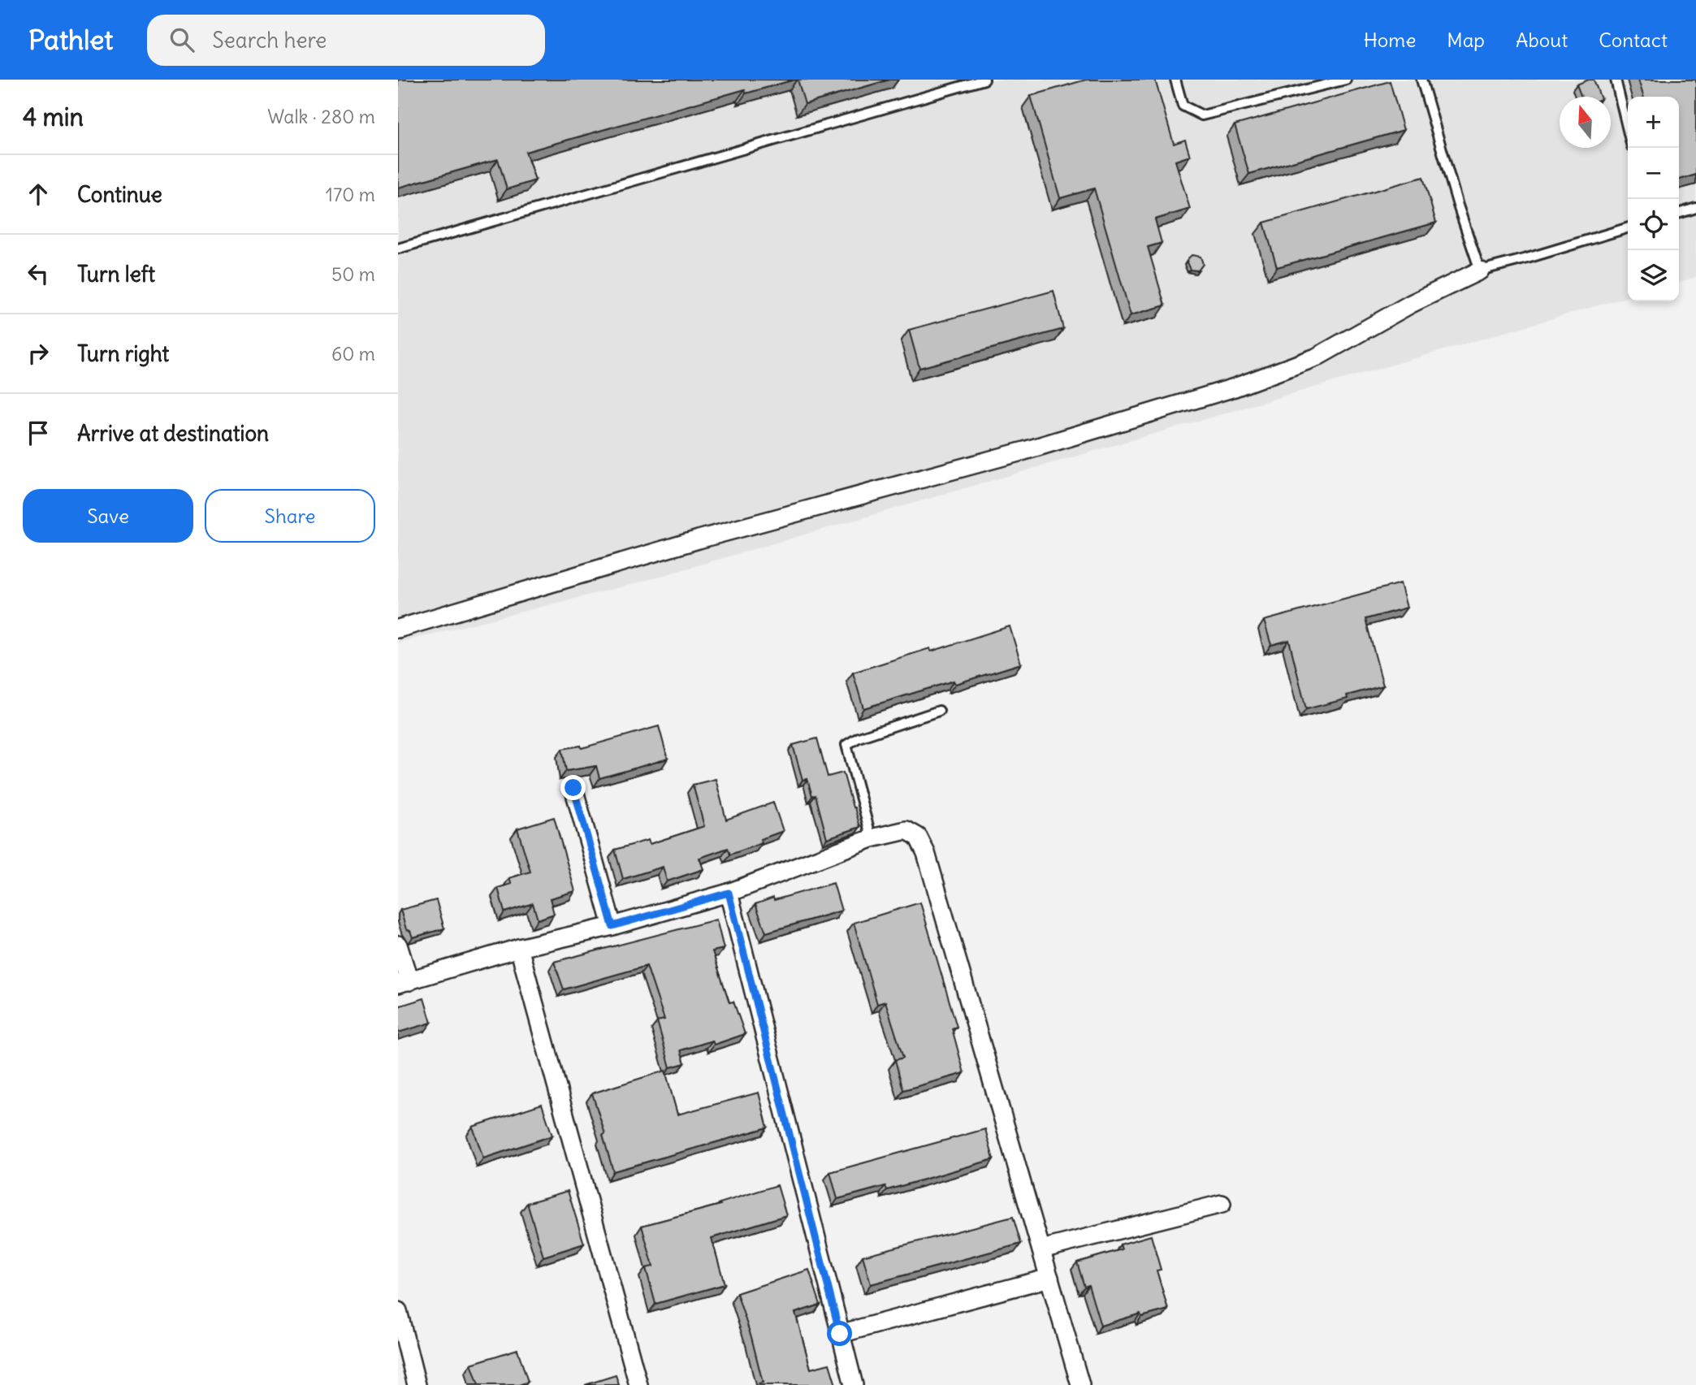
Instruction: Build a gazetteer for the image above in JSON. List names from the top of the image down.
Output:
{
  "north": "top",
  "page": {
    "header": "Pathlet",
    "search": "Search here",
    "nav": [
      "Home",
      "Map",
      "About",
      "Contact"
    ],
    "heading": ["4 min", "Walk · 280 m"],
    "map_buttons": ["+", "−"],
    "list": [
      ["Continue", "170 m"],
      ["Turn left", "50 m"],
      ["Turn right", "60 m"],
      "Arrive at destination"
    ],
    "buttons": ["Save", "Share"]
  }
}
